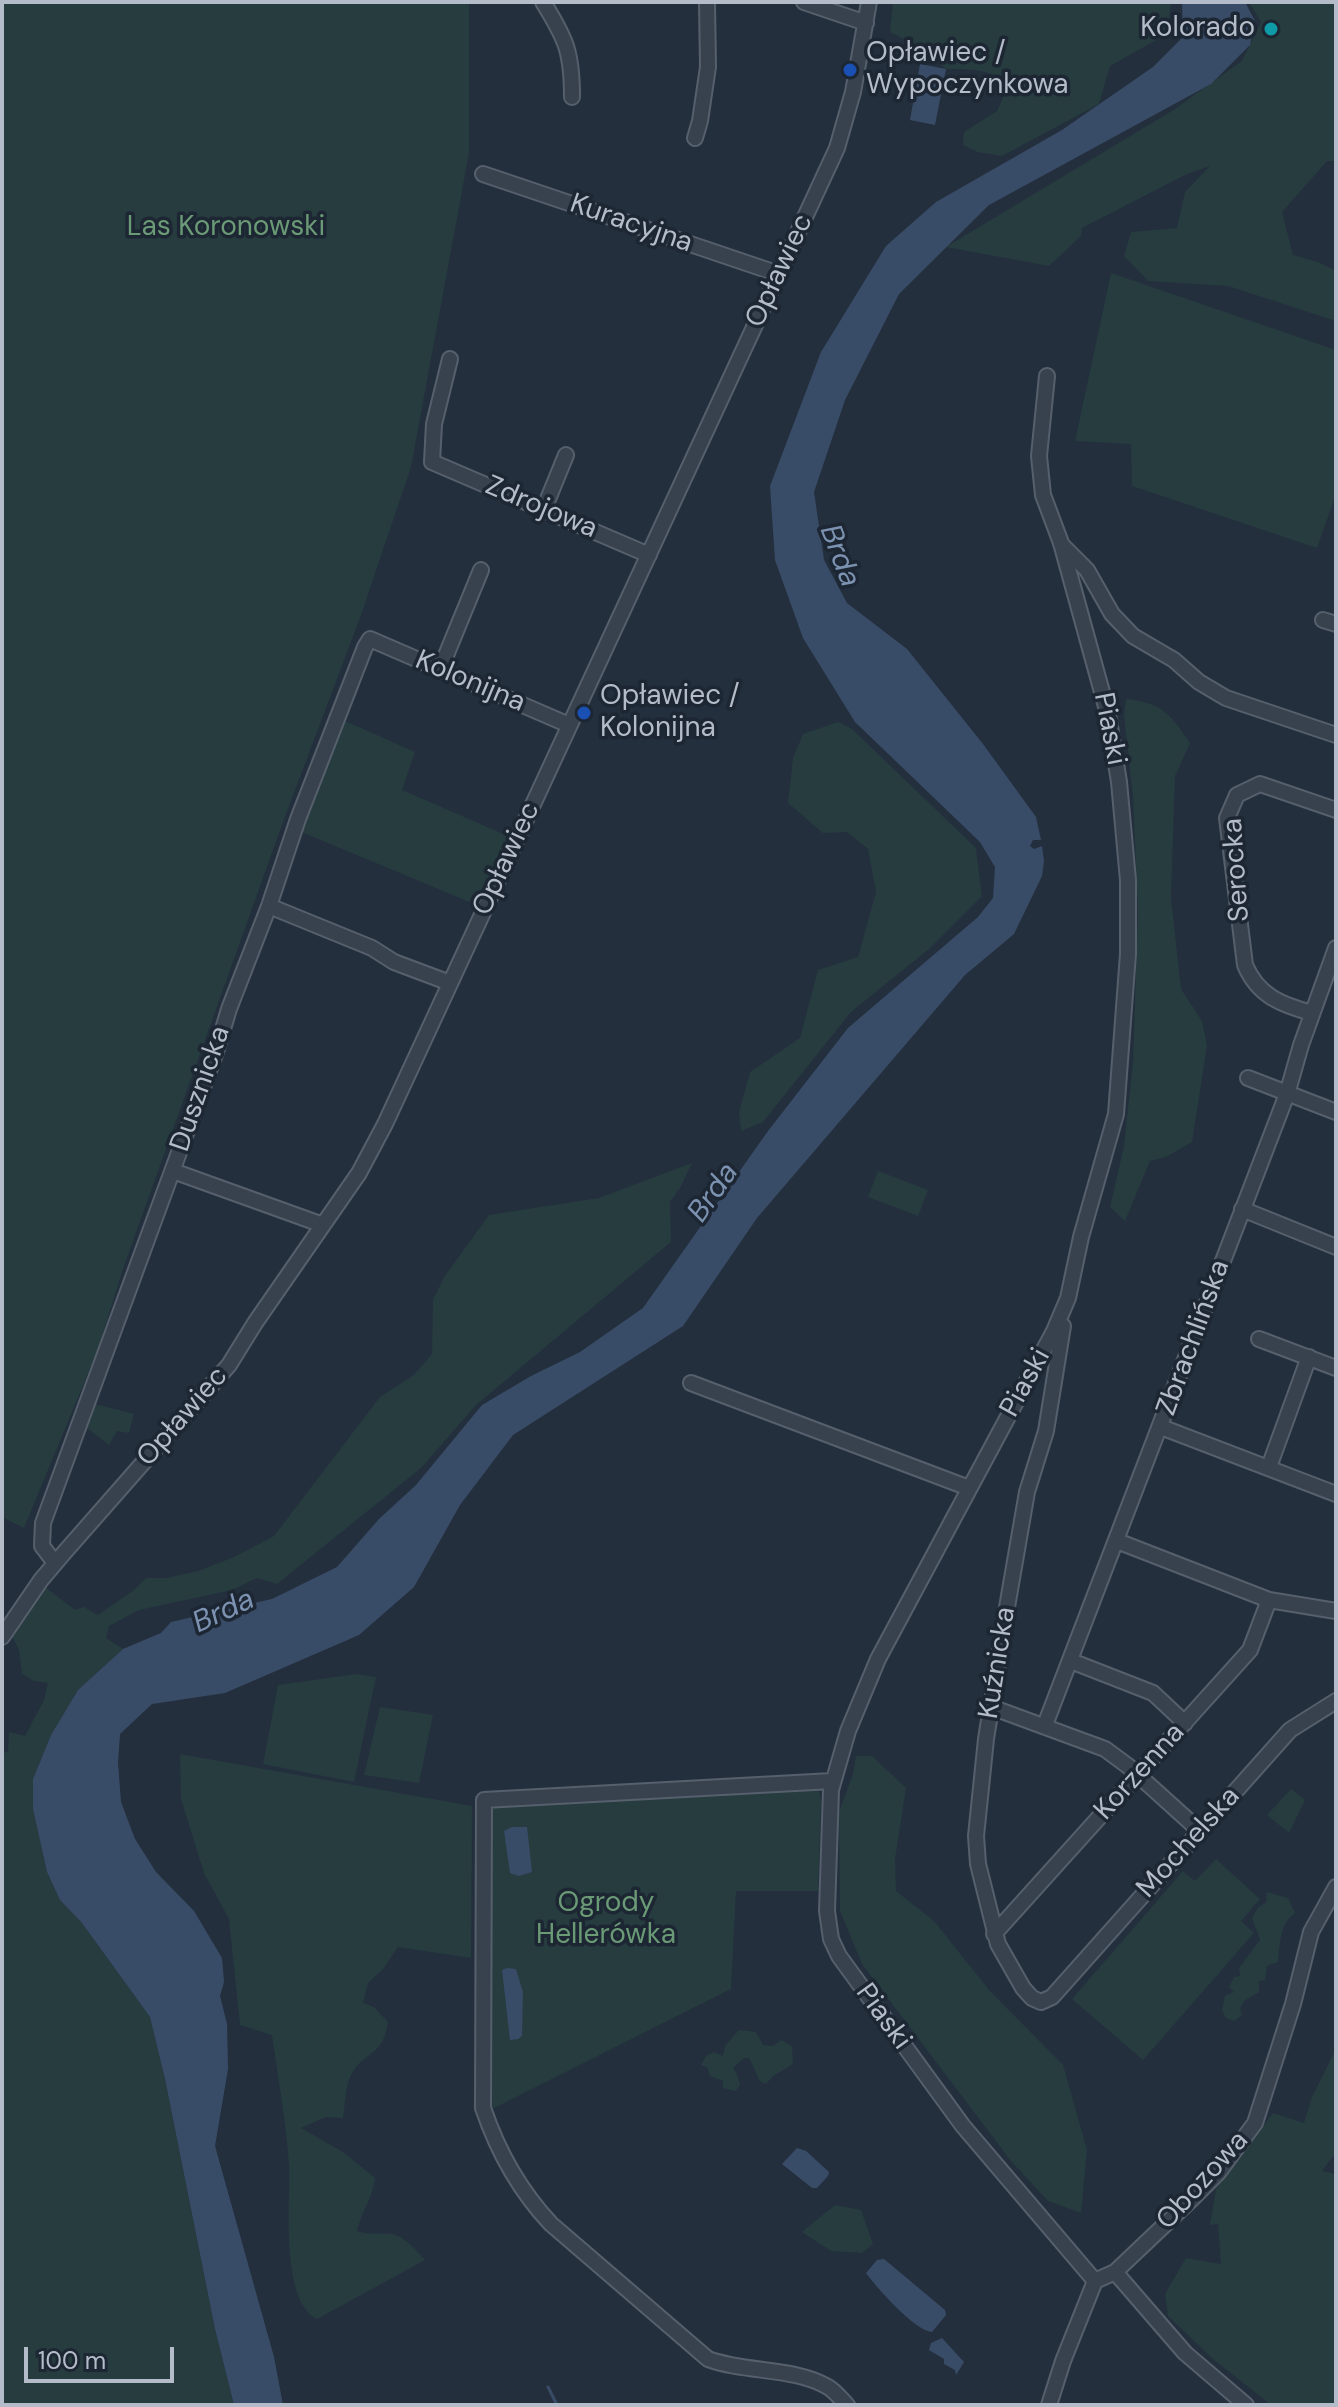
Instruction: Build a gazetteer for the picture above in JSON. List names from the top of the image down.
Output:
{
  "streets": {
    "street": [
      "Kuracyjna",
      "Opławiec",
      "Zdrojowa",
      "Kolonijna",
      "Piaski",
      "Serocka",
      "Dusznicka",
      "Zbrachlińska",
      "Kuźnicka",
      "Korzenna",
      "Mochelska",
      "Obozowa"
    ]
  },
  "crossings": [
    ["Kuracyjna", "Opławiec"],
    ["Opławiec", "Zdrojowa"],
    ["Opławiec", "Kolonijna"],
    ["Opławiec", "Dusznicka"],
    ["Kolonijna", "Dusznicka"],
    ["Piaski", "Kuźnicka"],
    ["Piaski", "Obozowa"],
    ["Serocka", "Zbrachlińska"],
    ["Kuźnicka", "Korzenna"],
    ["Kuźnicka", "Mochelska"]
  ],
  "water": ["Brda"],
  "parks": ["Las Koronowski", "Ogrody Hellerówka"],
  "places": ["Kolorado", "Opławiec / Wypoczynkowa", "Opławiec / Kolonijna"],
  "scale_bar": "100 m"
}
